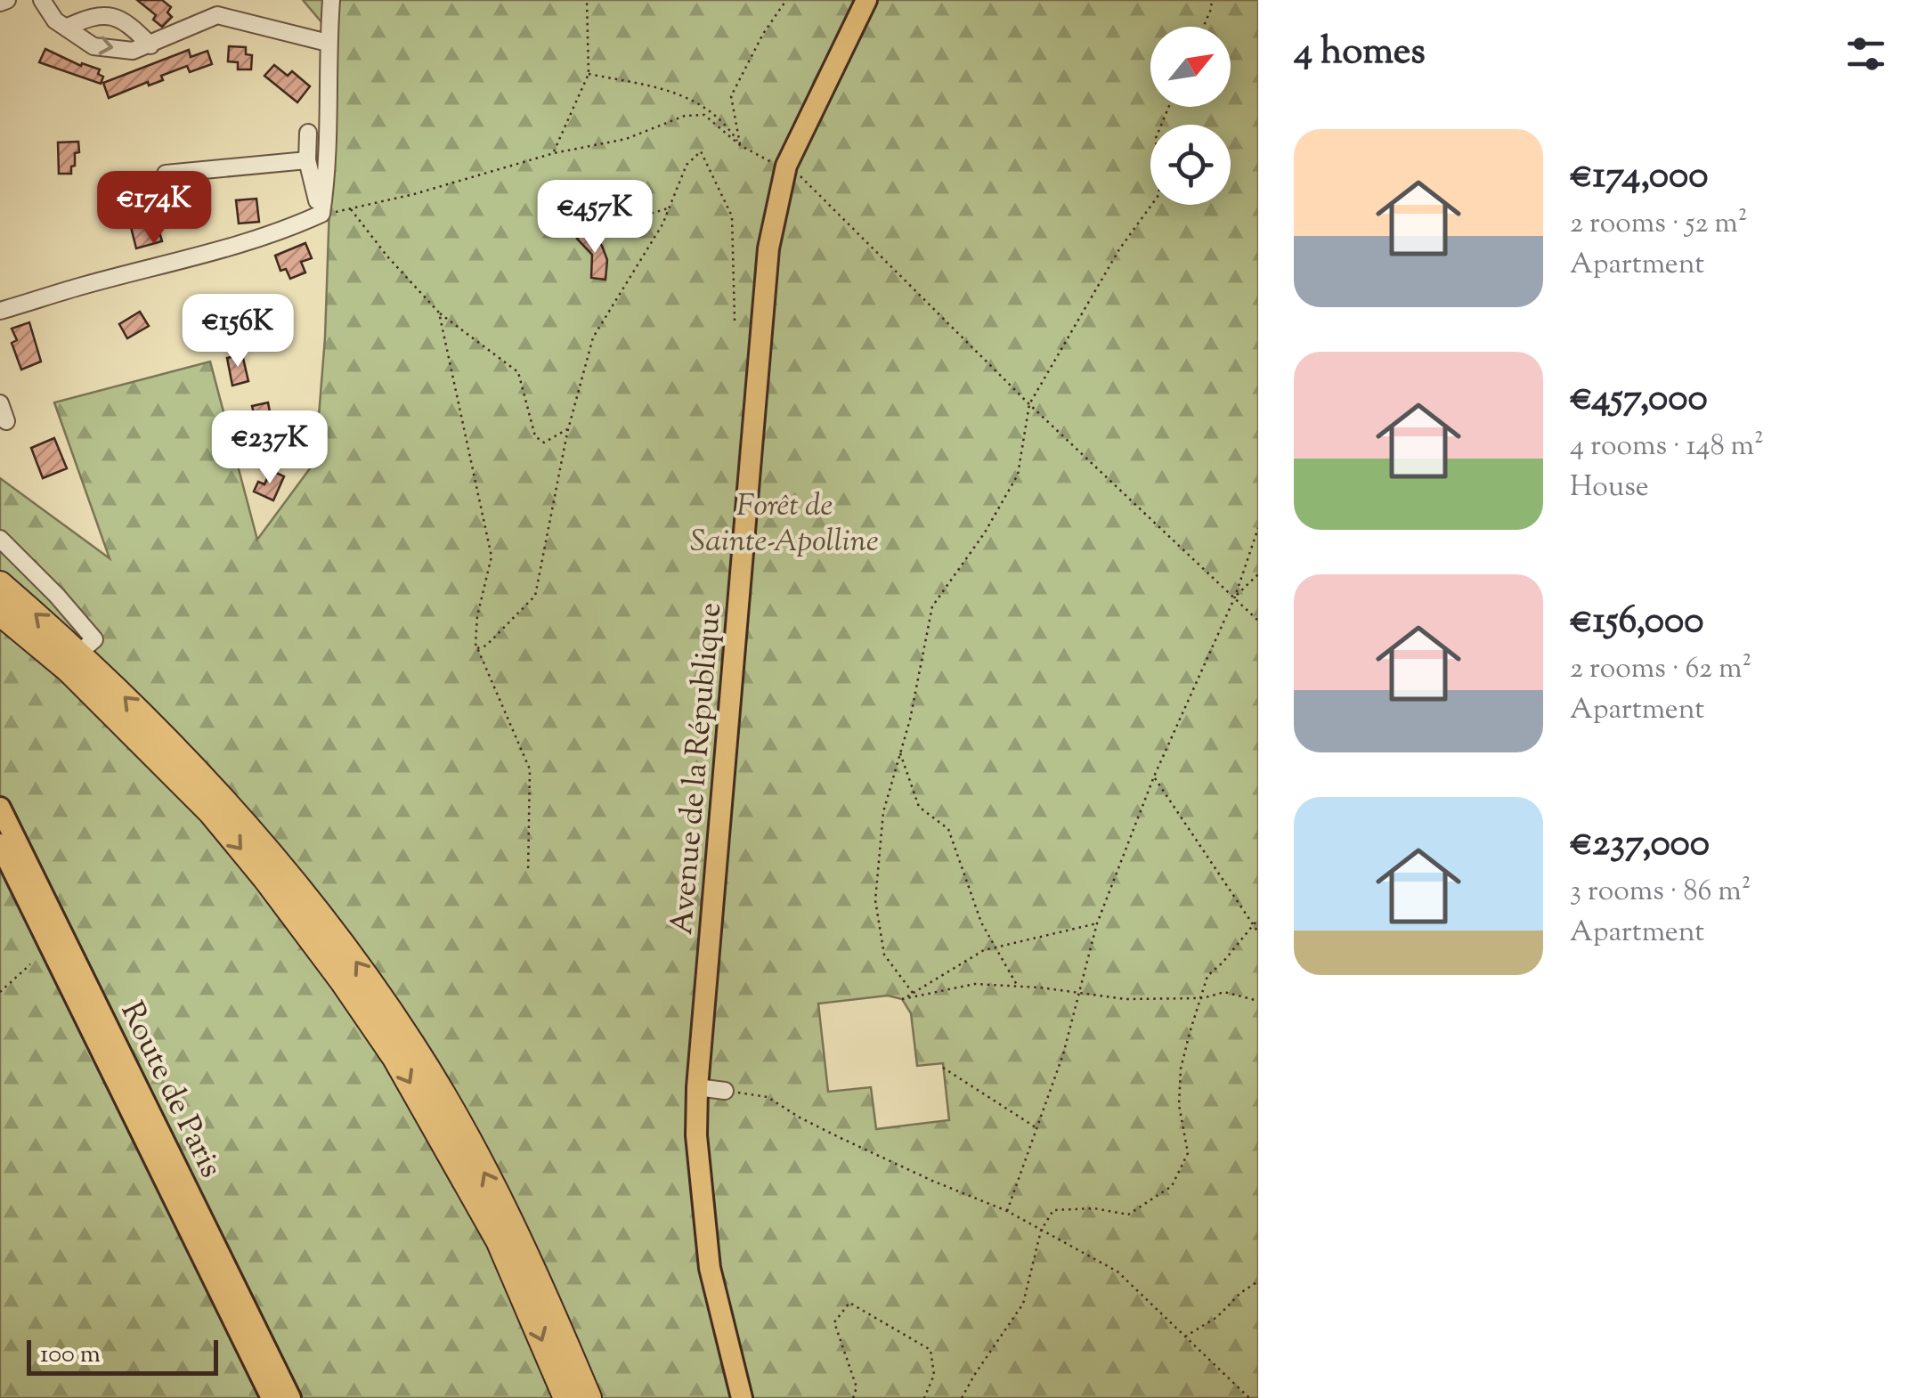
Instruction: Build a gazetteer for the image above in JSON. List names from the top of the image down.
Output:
{
  "streets": {
    "main road": ["Avenue de la République", "Route de Paris"]
  },
  "parks": ["Forêt de Sainte-Apolline"],
  "scale_bar": "100 m",
  "north": "top right",
  "page": {
    "heading": "4 homes",
    "list": [
      {
        "name": "€174,000",
        "note": "2 rooms · 52 m² · Apartment"
      },
      {
        "name": "€457,000",
        "note": "4 rooms · 148 m² · House"
      },
      {
        "name": "€156,000",
        "note": "2 rooms · 62 m² · Apartment"
      },
      {
        "name": "€237,000",
        "note": "3 rooms · 86 m² · Apartment"
      }
    ],
    "price": [
      "€174K",
      "€457K",
      "€156K",
      "€237K"
    ],
    "scale": "100 m"
  }
}
